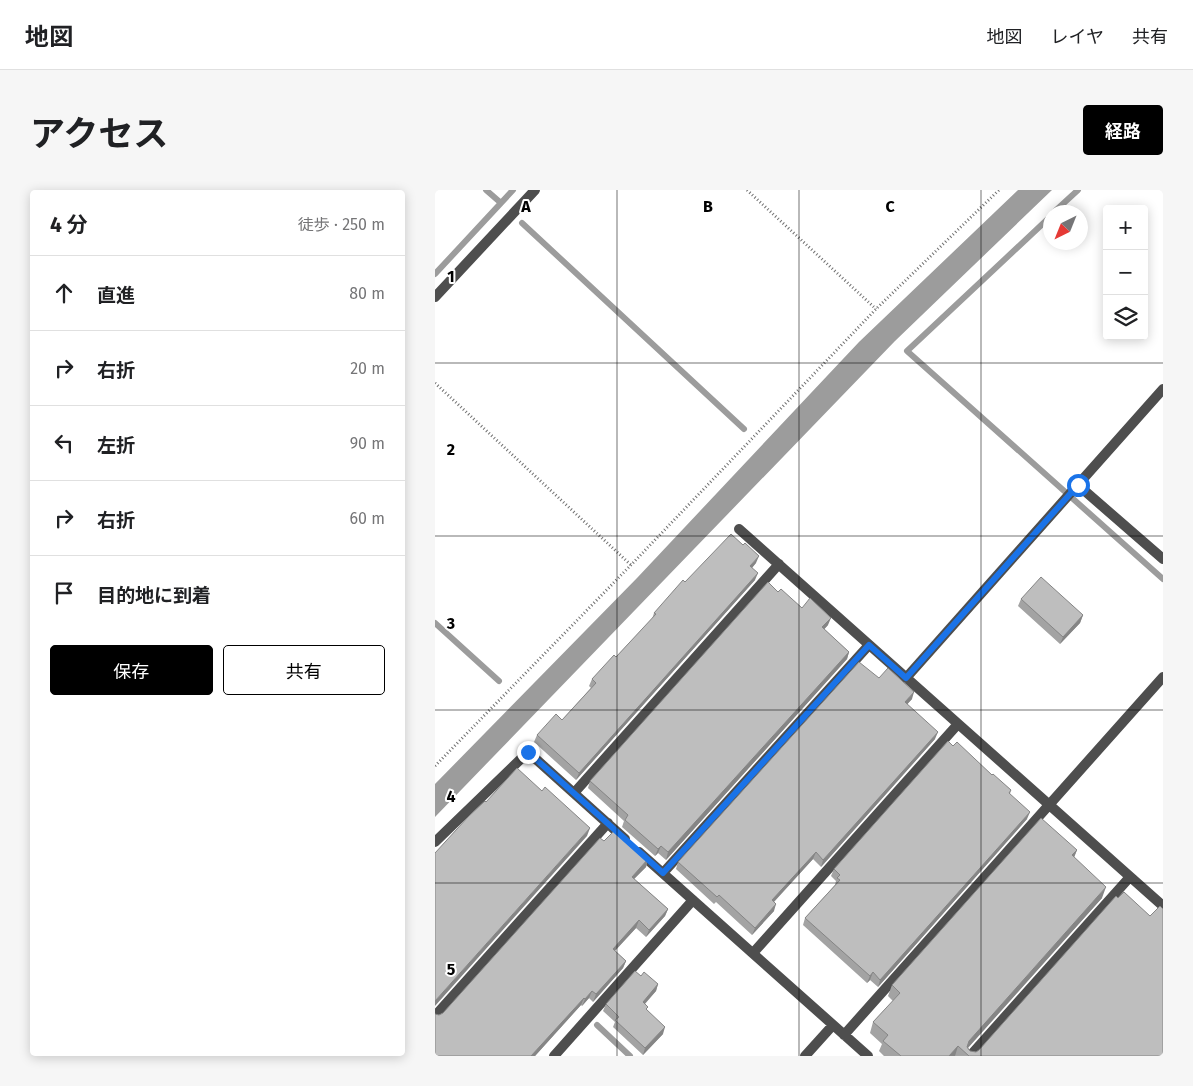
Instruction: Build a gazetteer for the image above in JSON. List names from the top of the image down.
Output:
{
  "north": "bottom left",
  "page": {
    "header": "地図",
    "nav": ["地図", "レイヤ", "共有"],
    "title": "アクセス",
    "buttons": [
      "経路",
      ["保存", "共有"]
    ],
    "heading": ["4 分", "徒歩 · 250 m"],
    "map_buttons": ["+", "−"],
    "list": [
      ["直進", "80 m"],
      ["右折", "20 m"],
      ["左折", "90 m"],
      ["右折", "60 m"],
      "目的地に到着"
    ]
  },
  "grid": {
    "columns": ["A", "B", "C"],
    "rows": [
      "1",
      "2",
      "3",
      "4",
      "5"
    ]
  }
}
